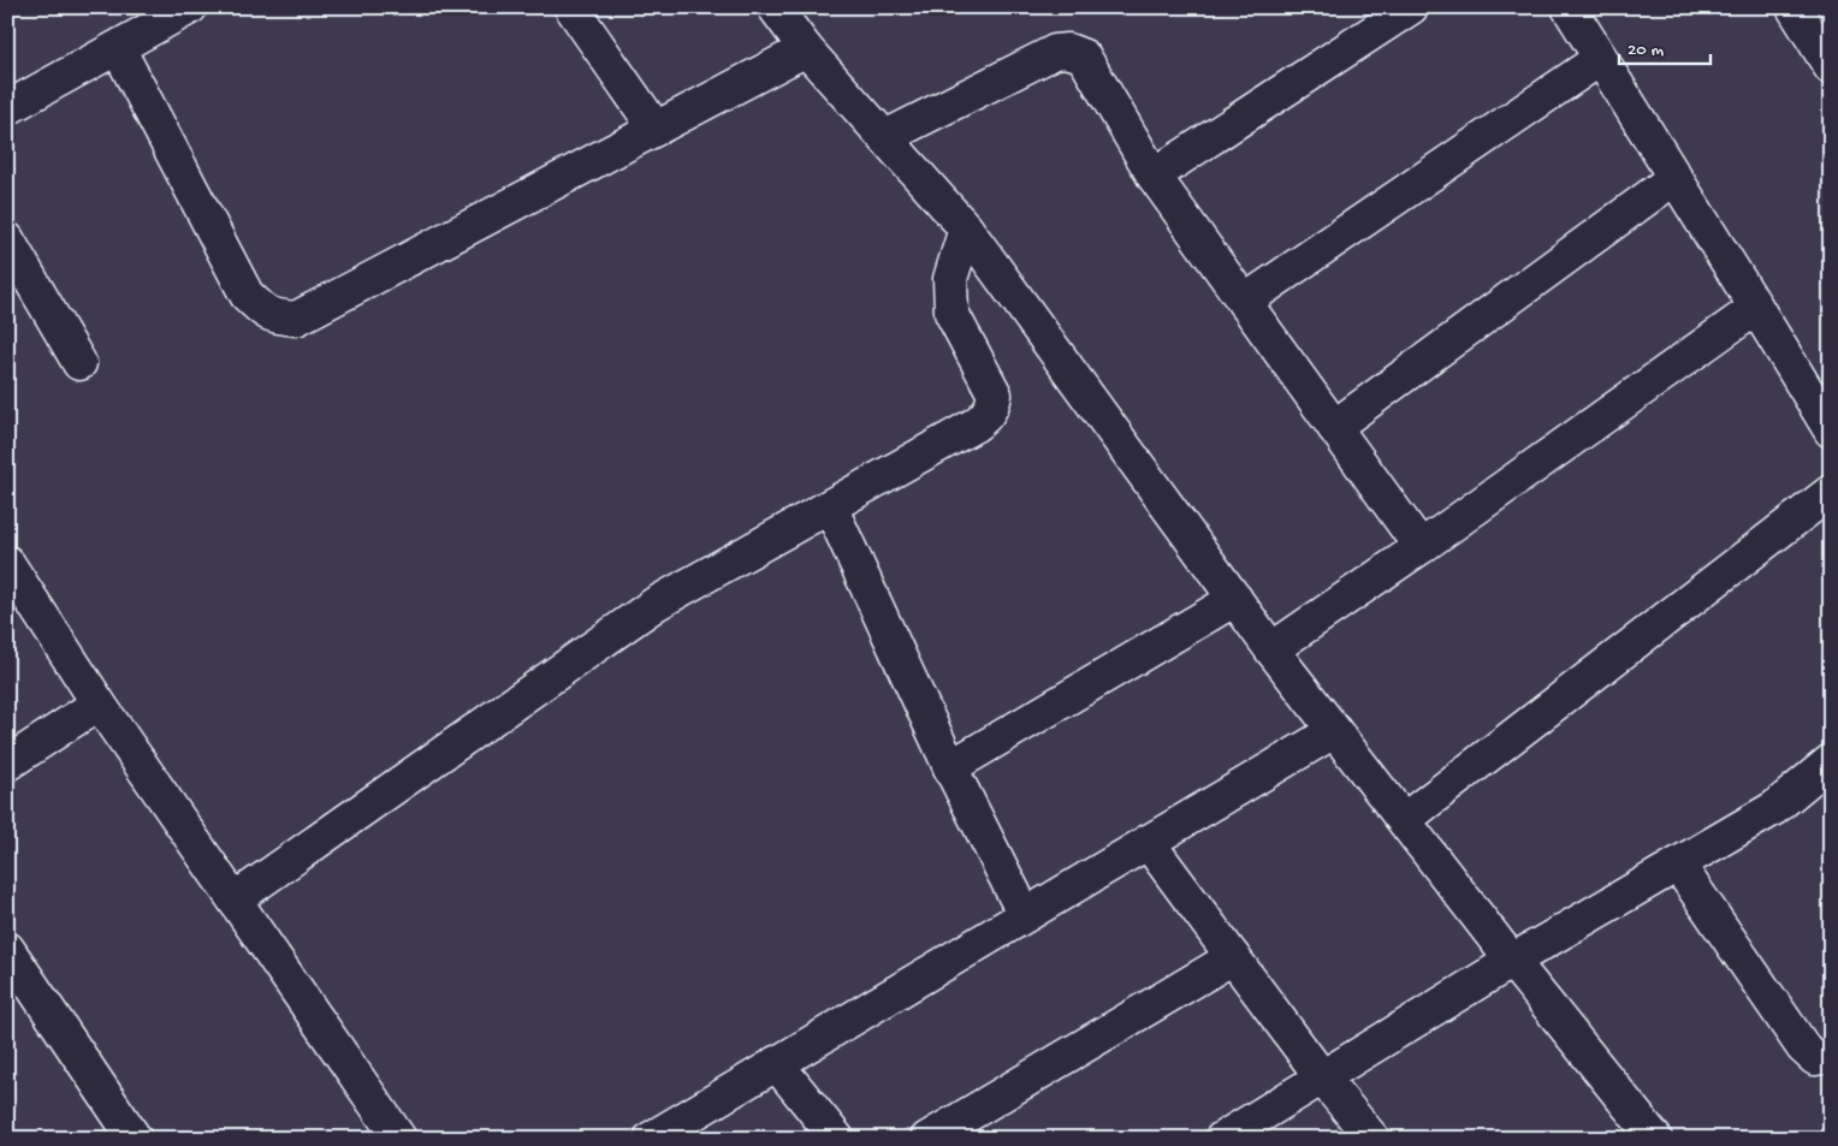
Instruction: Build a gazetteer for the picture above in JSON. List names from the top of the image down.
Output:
{
  "scale_bar": "20 m"
}
